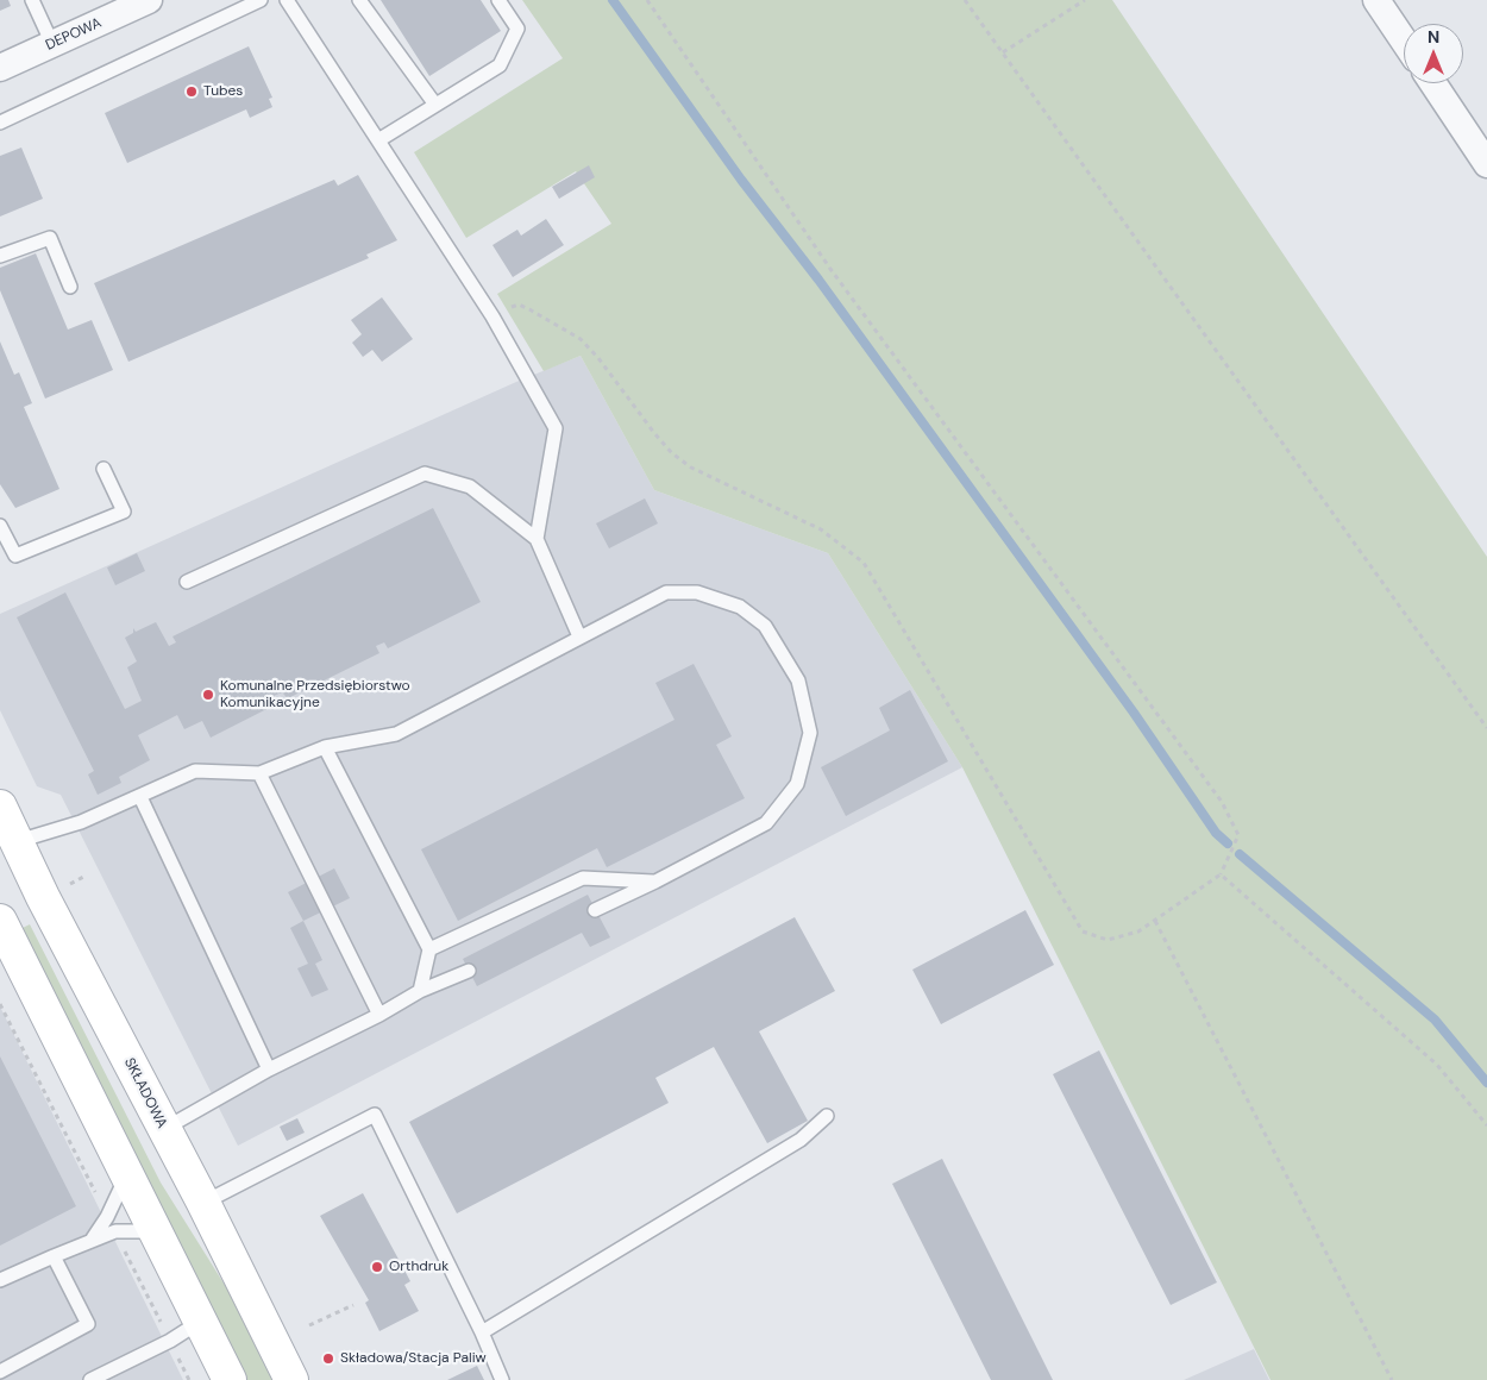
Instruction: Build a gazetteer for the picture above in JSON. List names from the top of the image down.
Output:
{
  "streets": {
    "main road": ["SKŁADOWA"],
    "street": ["DEPOWA"]
  },
  "places": [
    "Tubes",
    "Komunalne Przedsiębiorstwo Komunikacyjne",
    "Orthdruk",
    "Składowa/Stacja Paliw"
  ],
  "north": "top"
}
